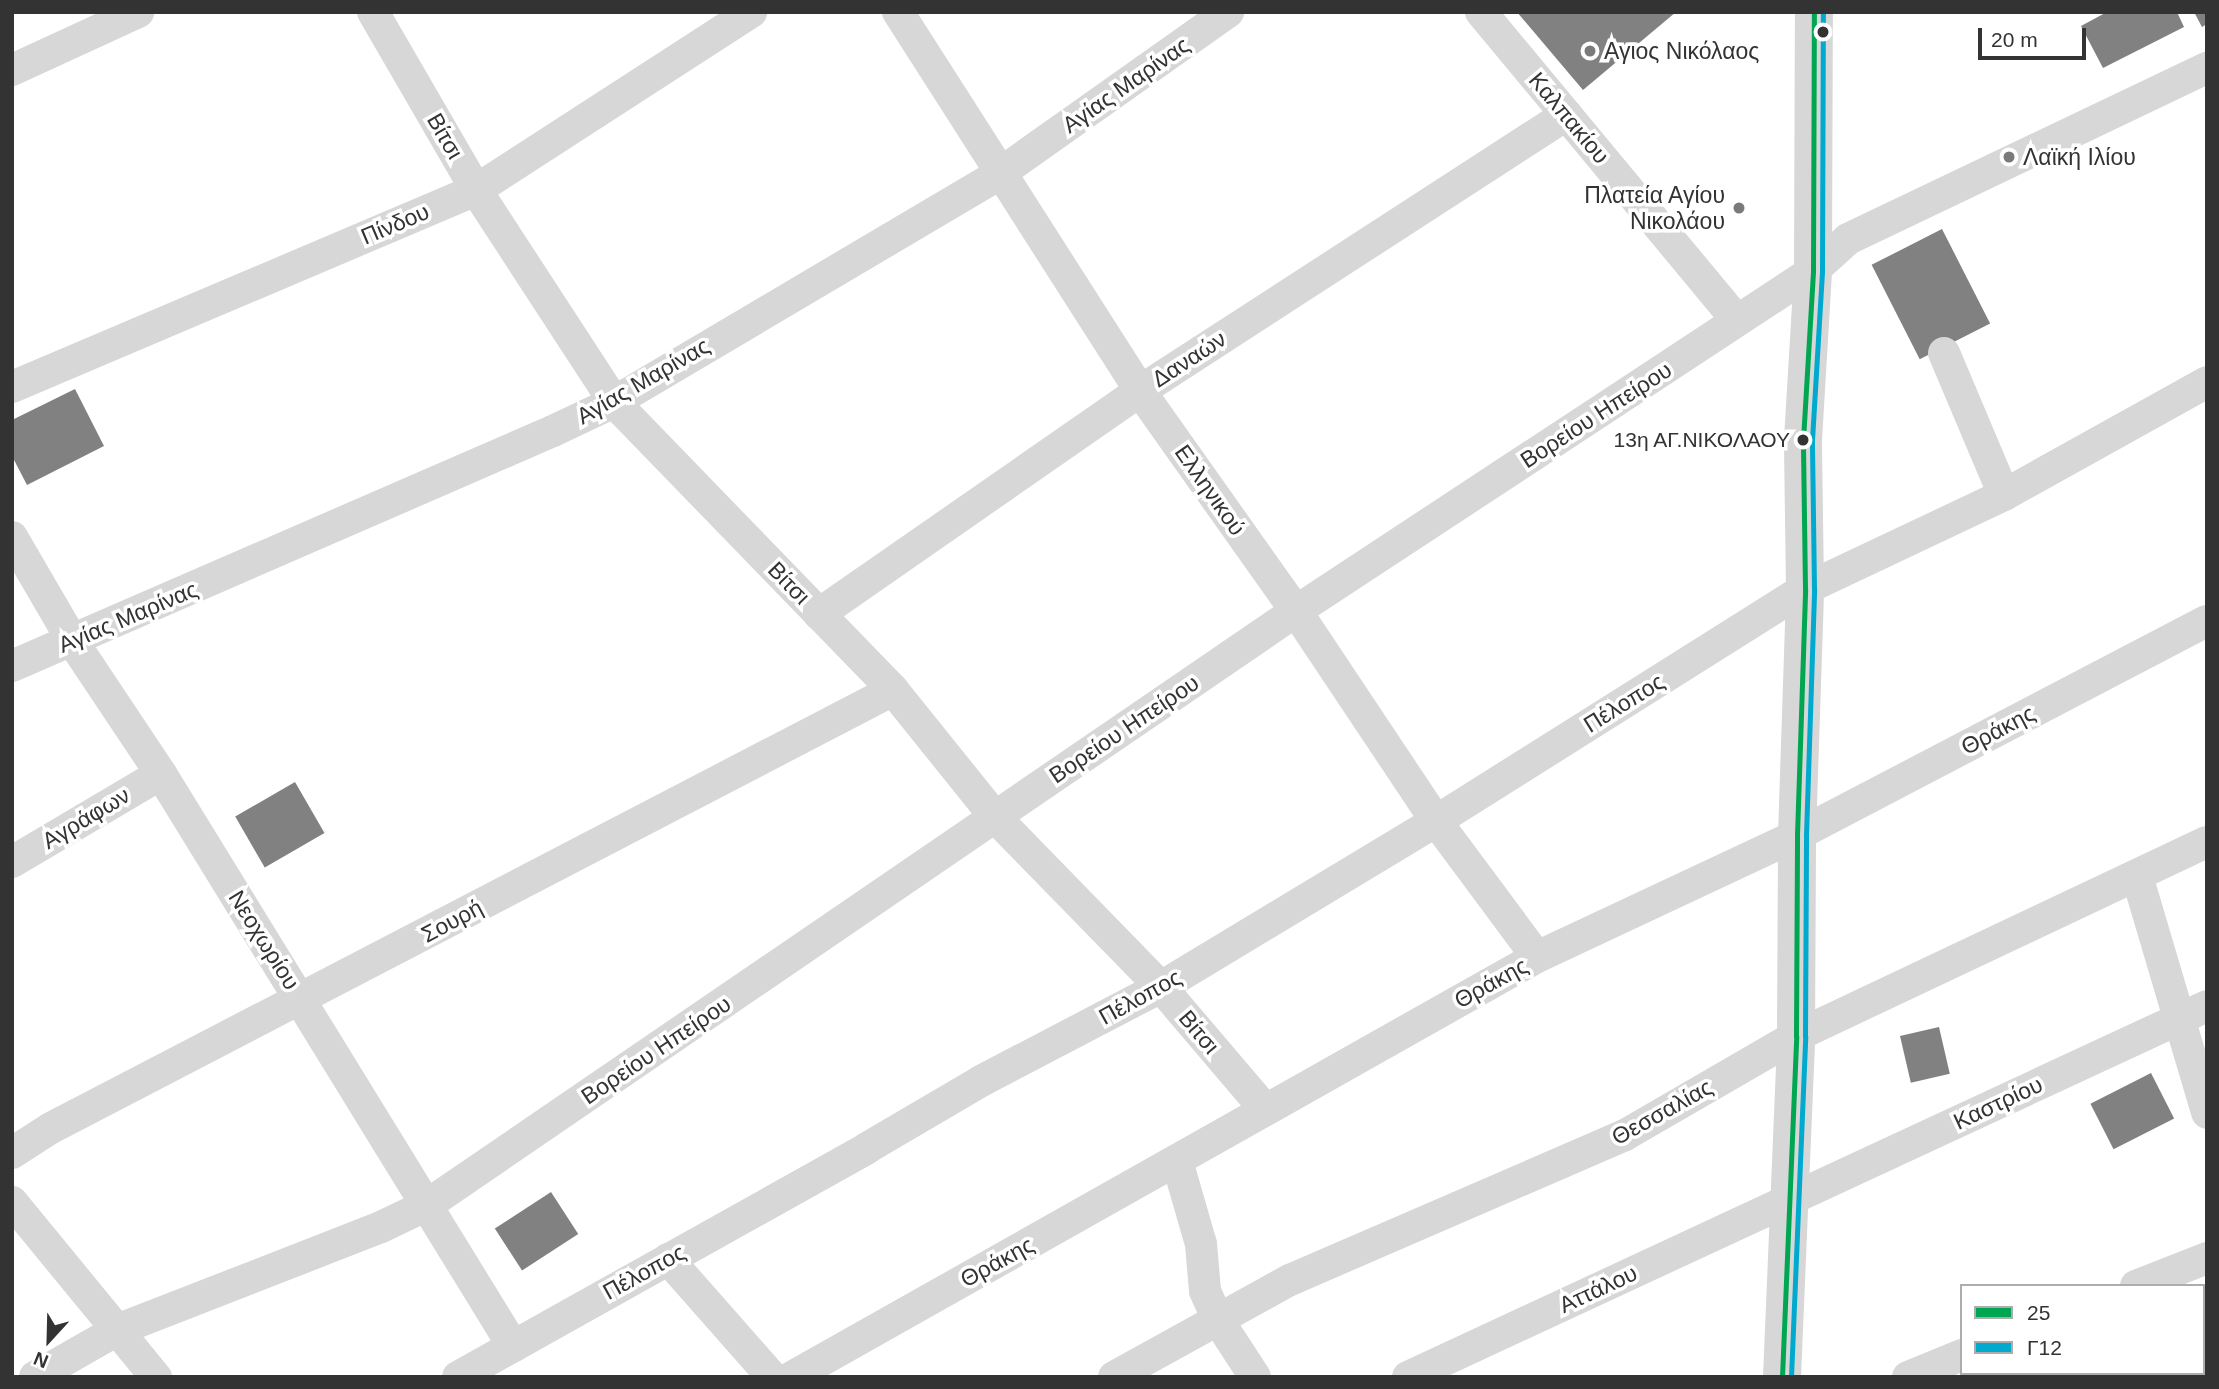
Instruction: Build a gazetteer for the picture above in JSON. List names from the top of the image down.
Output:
{
  "streets": {
    "street": [
      "Αγίας Μαρίνας",
      "Καλπακίου",
      "Βίτσι",
      "Πίνδου",
      "Δαναών",
      "Βορείου Ηπείρου",
      "Ελληνικού",
      "Πέλοπος",
      "Θράκης",
      "Αγράφων",
      "Σουρή",
      "Νεοχωρίου",
      "Καστρίου",
      "Θεσσαλίας",
      "Αττάλου"
    ]
  },
  "crossings": [
    ["Αγίας Μαρίνας", "Βίτσι"],
    ["Αγίας Μαρίνας", "Ελληνικού"],
    ["Αγίας Μαρίνας", "Νεοχωρίου"],
    ["Καλπακίου", "Δαναών"],
    ["Καλπακίου", "Βορείου Ηπείρου"],
    ["Βίτσι", "Πίνδου"],
    ["Βίτσι", "Δαναών"],
    ["Βίτσι", "Βορείου Ηπείρου"],
    ["Βίτσι", "Πέλοπος"],
    ["Βίτσι", "Θράκης"],
    ["Βίτσι", "Σουρή"],
    ["Δαναών", "Ελληνικού"],
    ["Βορείου Ηπείρου", "Ελληνικού"],
    ["Βορείου Ηπείρου", "Νεοχωρίου"],
    ["Ελληνικού", "Πέλοπος"],
    ["Ελληνικού", "Θράκης"],
    ["Πέλοπος", "Νεοχωρίου"],
    ["Αγράφων", "Νεοχωρίου"],
    ["Σουρή", "Νεοχωρίου"],
    ["Καστρίου", "Αττάλου"]
  ],
  "places": [
    "Αγιος Νικόλαος",
    "Λαϊκή Ιλίου",
    "Πλατεία Αγίου Νικολάου",
    "13η ΑΓ.ΝΙΚΟΛΑΟΥ"
  ],
  "lines": ["transit line 25", "transit line Γ12"],
  "legend": ["25", "Γ12"],
  "scale_bar": "20 m",
  "north": "bottom"
}
